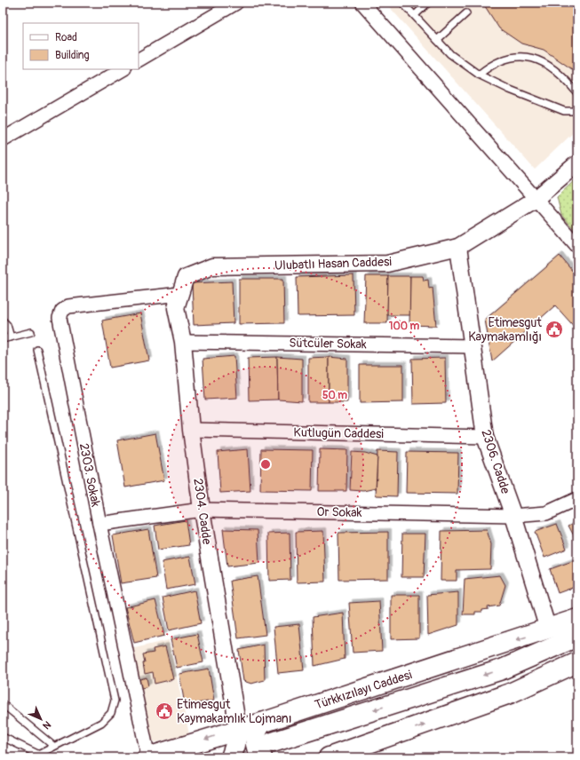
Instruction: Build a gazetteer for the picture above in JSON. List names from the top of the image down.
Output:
{
  "streets": {
    "main road": ["Türkkızılayı Caddesi"],
    "street": [
      "Ulubatlı Hasan Caddesi",
      "Sütcüler Sokak",
      "Kutlugün Caddesi",
      "2306. Cadde",
      "2303. Sokak",
      "2304. Cadde",
      "Or Sokak"
    ]
  },
  "crossings": [
    ["Ulubatlı Hasan Caddesi", "2306. Cadde"],
    ["Ulubatlı Hasan Caddesi", "2303. Sokak"],
    ["Ulubatlı Hasan Caddesi", "2304. Cadde"],
    ["Sütcüler Sokak", "2306. Cadde"],
    ["Sütcüler Sokak", "2304. Cadde"],
    ["Kutlugün Caddesi", "2306. Cadde"],
    ["Kutlugün Caddesi", "2304. Cadde"],
    ["2306. Cadde", "Or Sokak"],
    ["2306. Cadde", "Türkkızılayı Caddesi"],
    ["2303. Sokak", "2304. Cadde"],
    ["2303. Sokak", "Or Sokak"],
    ["2303. Sokak", "Türkkızılayı Caddesi"],
    ["2304. Cadde", "Or Sokak"],
    ["2304. Cadde", "Türkkızılayı Caddesi"]
  ],
  "places": {
    "public building": ["Etimesgut Kaymakamlığı", "Etimesgut Kaymakamlık Lojmanı"]
  },
  "legend": ["Road", "Building"],
  "north": "bottom right",
  "rings": ["100 m", "50 m"]
}
